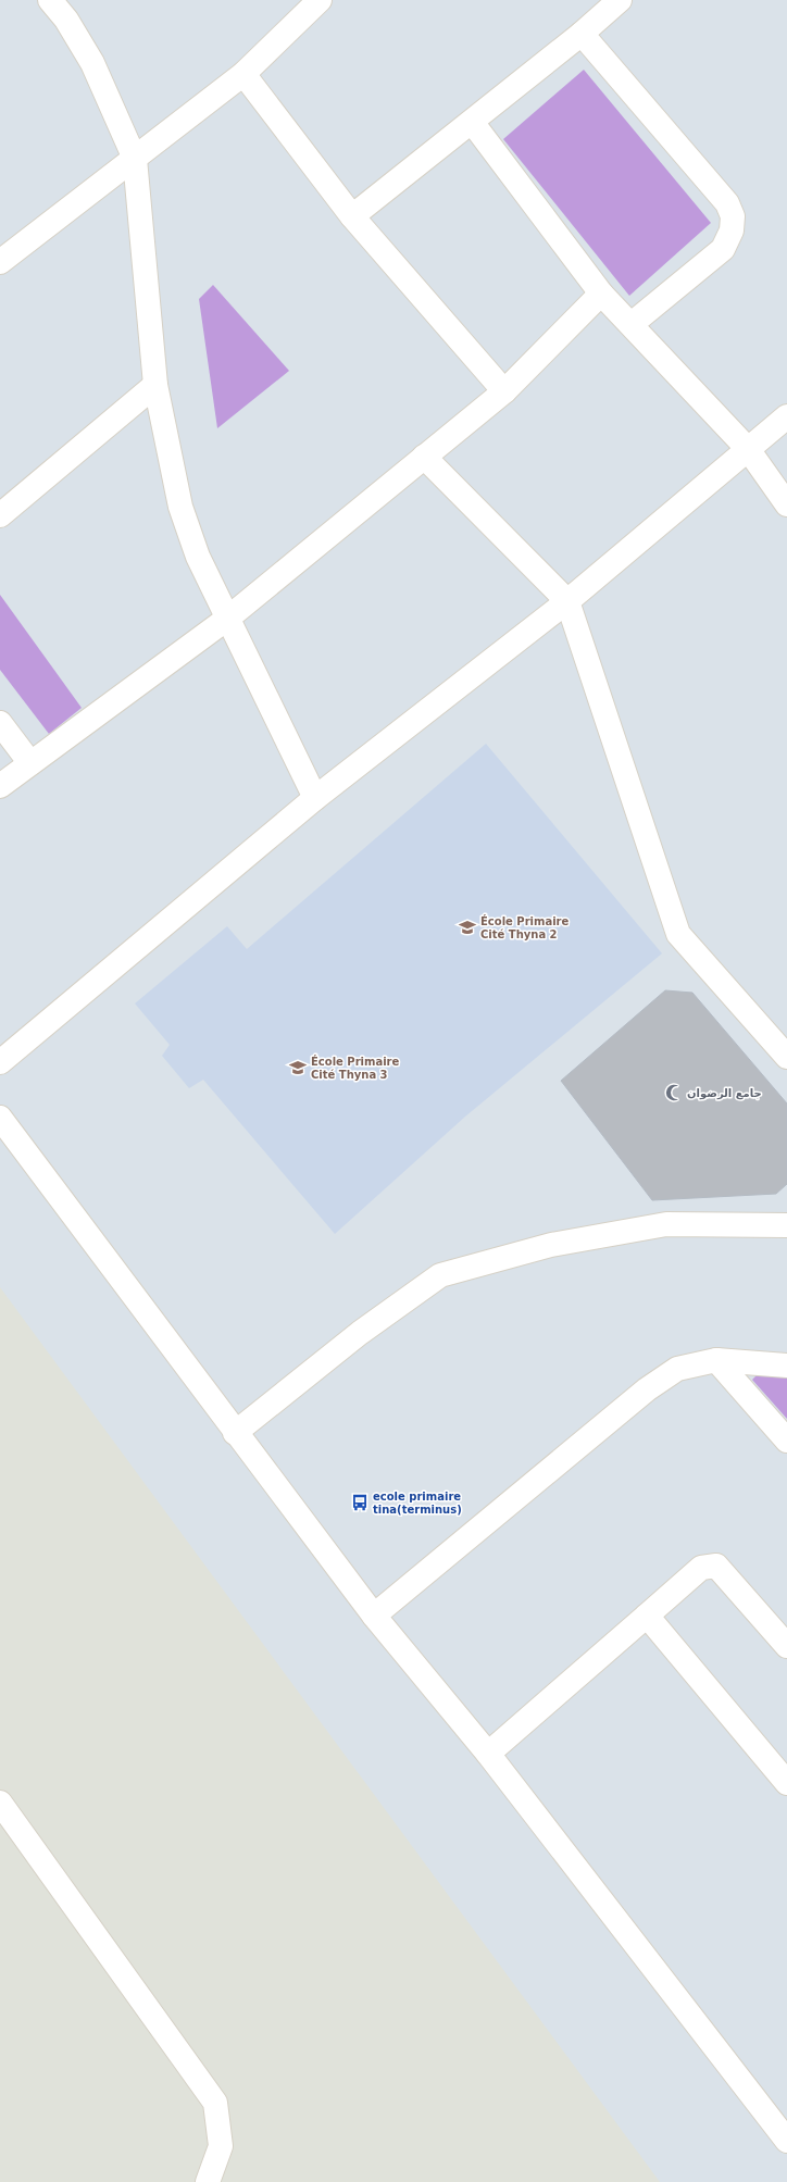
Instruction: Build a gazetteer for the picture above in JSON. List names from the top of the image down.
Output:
{
  "places": {
    "school or university": ["École Primaire Cité Thyna 2", "École Primaire Cité Thyna 3"],
    "mosque": ["جامع الرضوان"],
    "bus stop": ["ecole primaire tina(terminus)"]
  }
}
